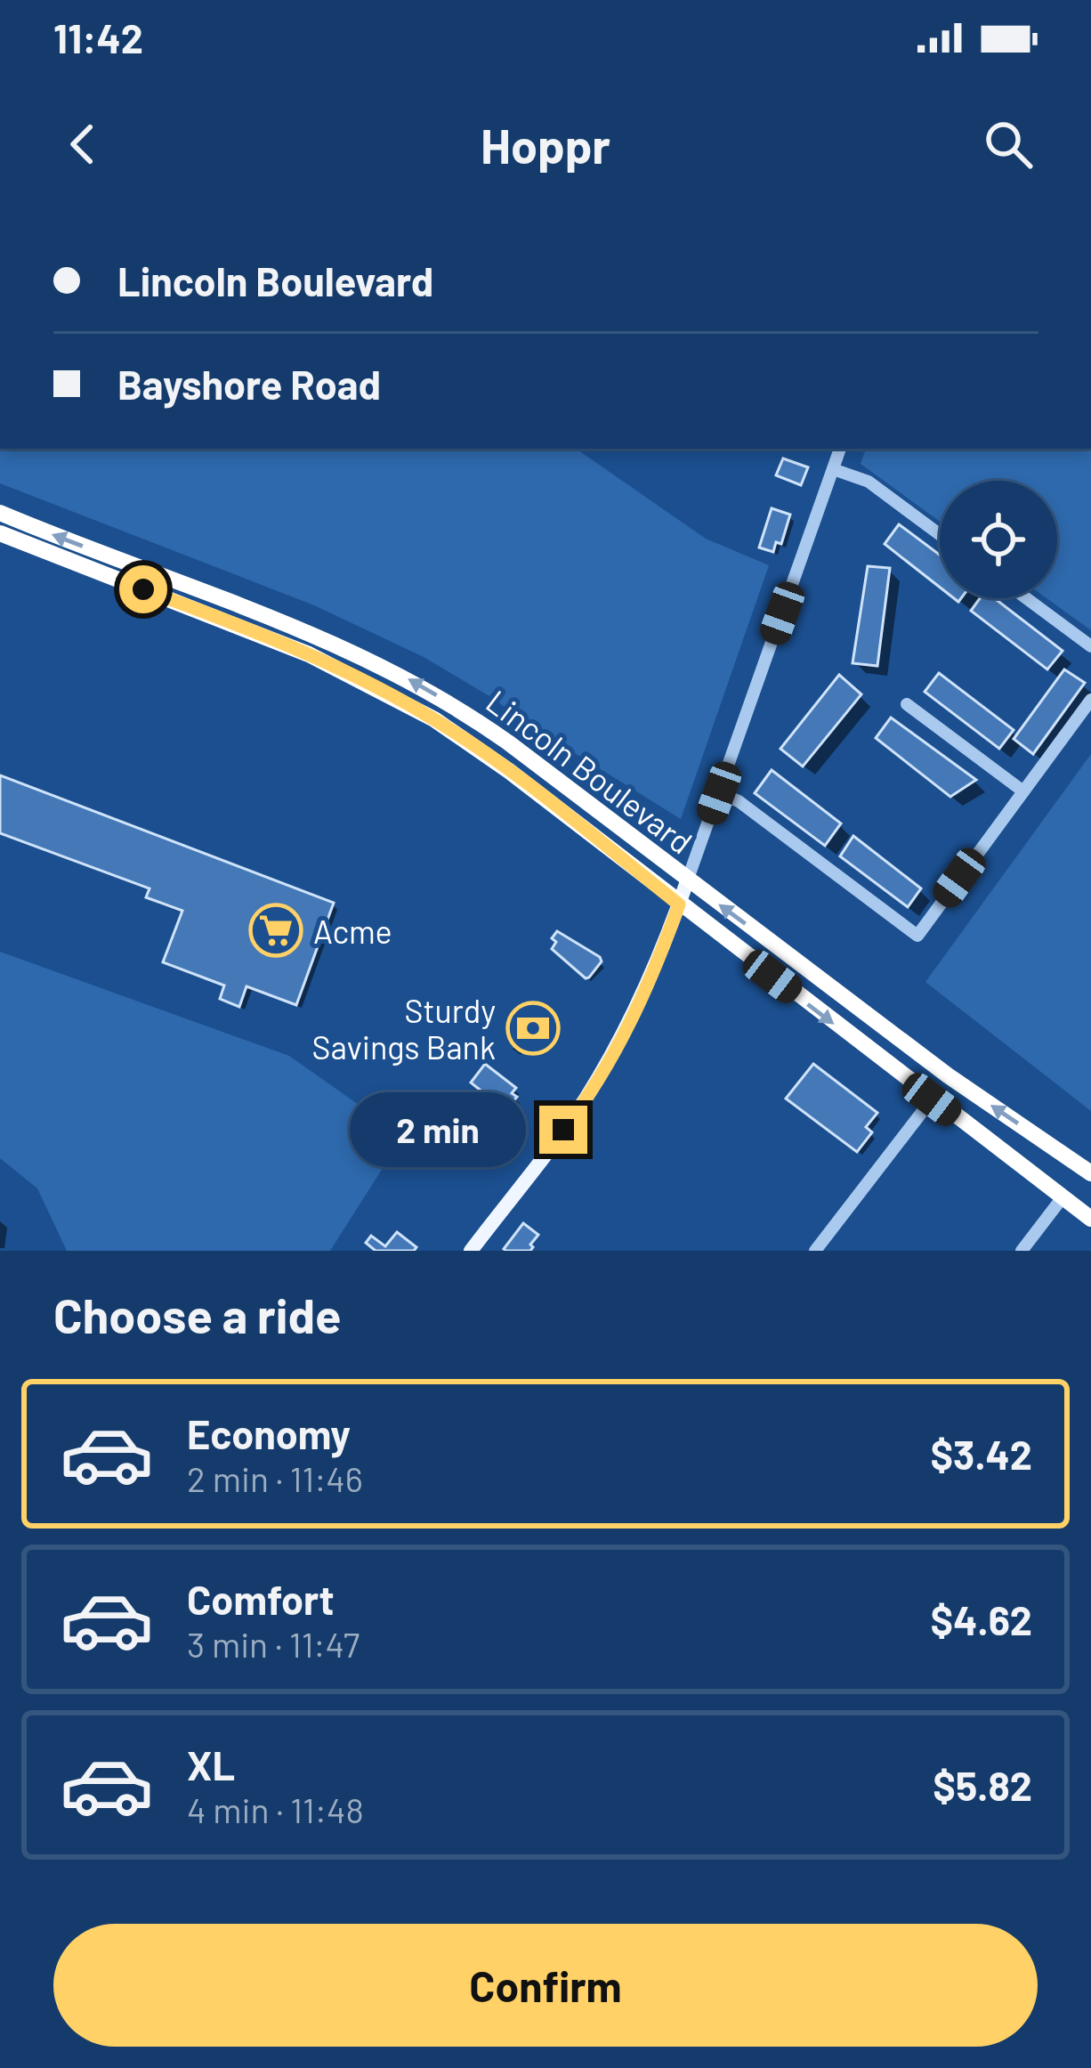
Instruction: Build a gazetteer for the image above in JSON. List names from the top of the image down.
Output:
{
  "streets": {
    "highway": ["Lincoln Boulevard"]
  },
  "places": {
    "supermarket": ["Acme"],
    "bank": ["Sturdy Savings Bank"]
  },
  "page": {
    "status": "11:42",
    "header": "Hoppr",
    "banner": ["Lincoln Boulevard", "Bayshore Road"],
    "bubble": "2 min",
    "heading": "Choose a ride",
    "list": [
      {
        "name": "Economy",
        "note": "2 min · 11:46",
        "value": "$3.42"
      },
      {
        "name": "Comfort",
        "note": "3 min · 11:47",
        "value": "$4.62"
      },
      {
        "name": "XL",
        "note": "4 min · 11:48",
        "value": "$5.82"
      }
    ],
    "buttons": "Confirm"
  }
}
